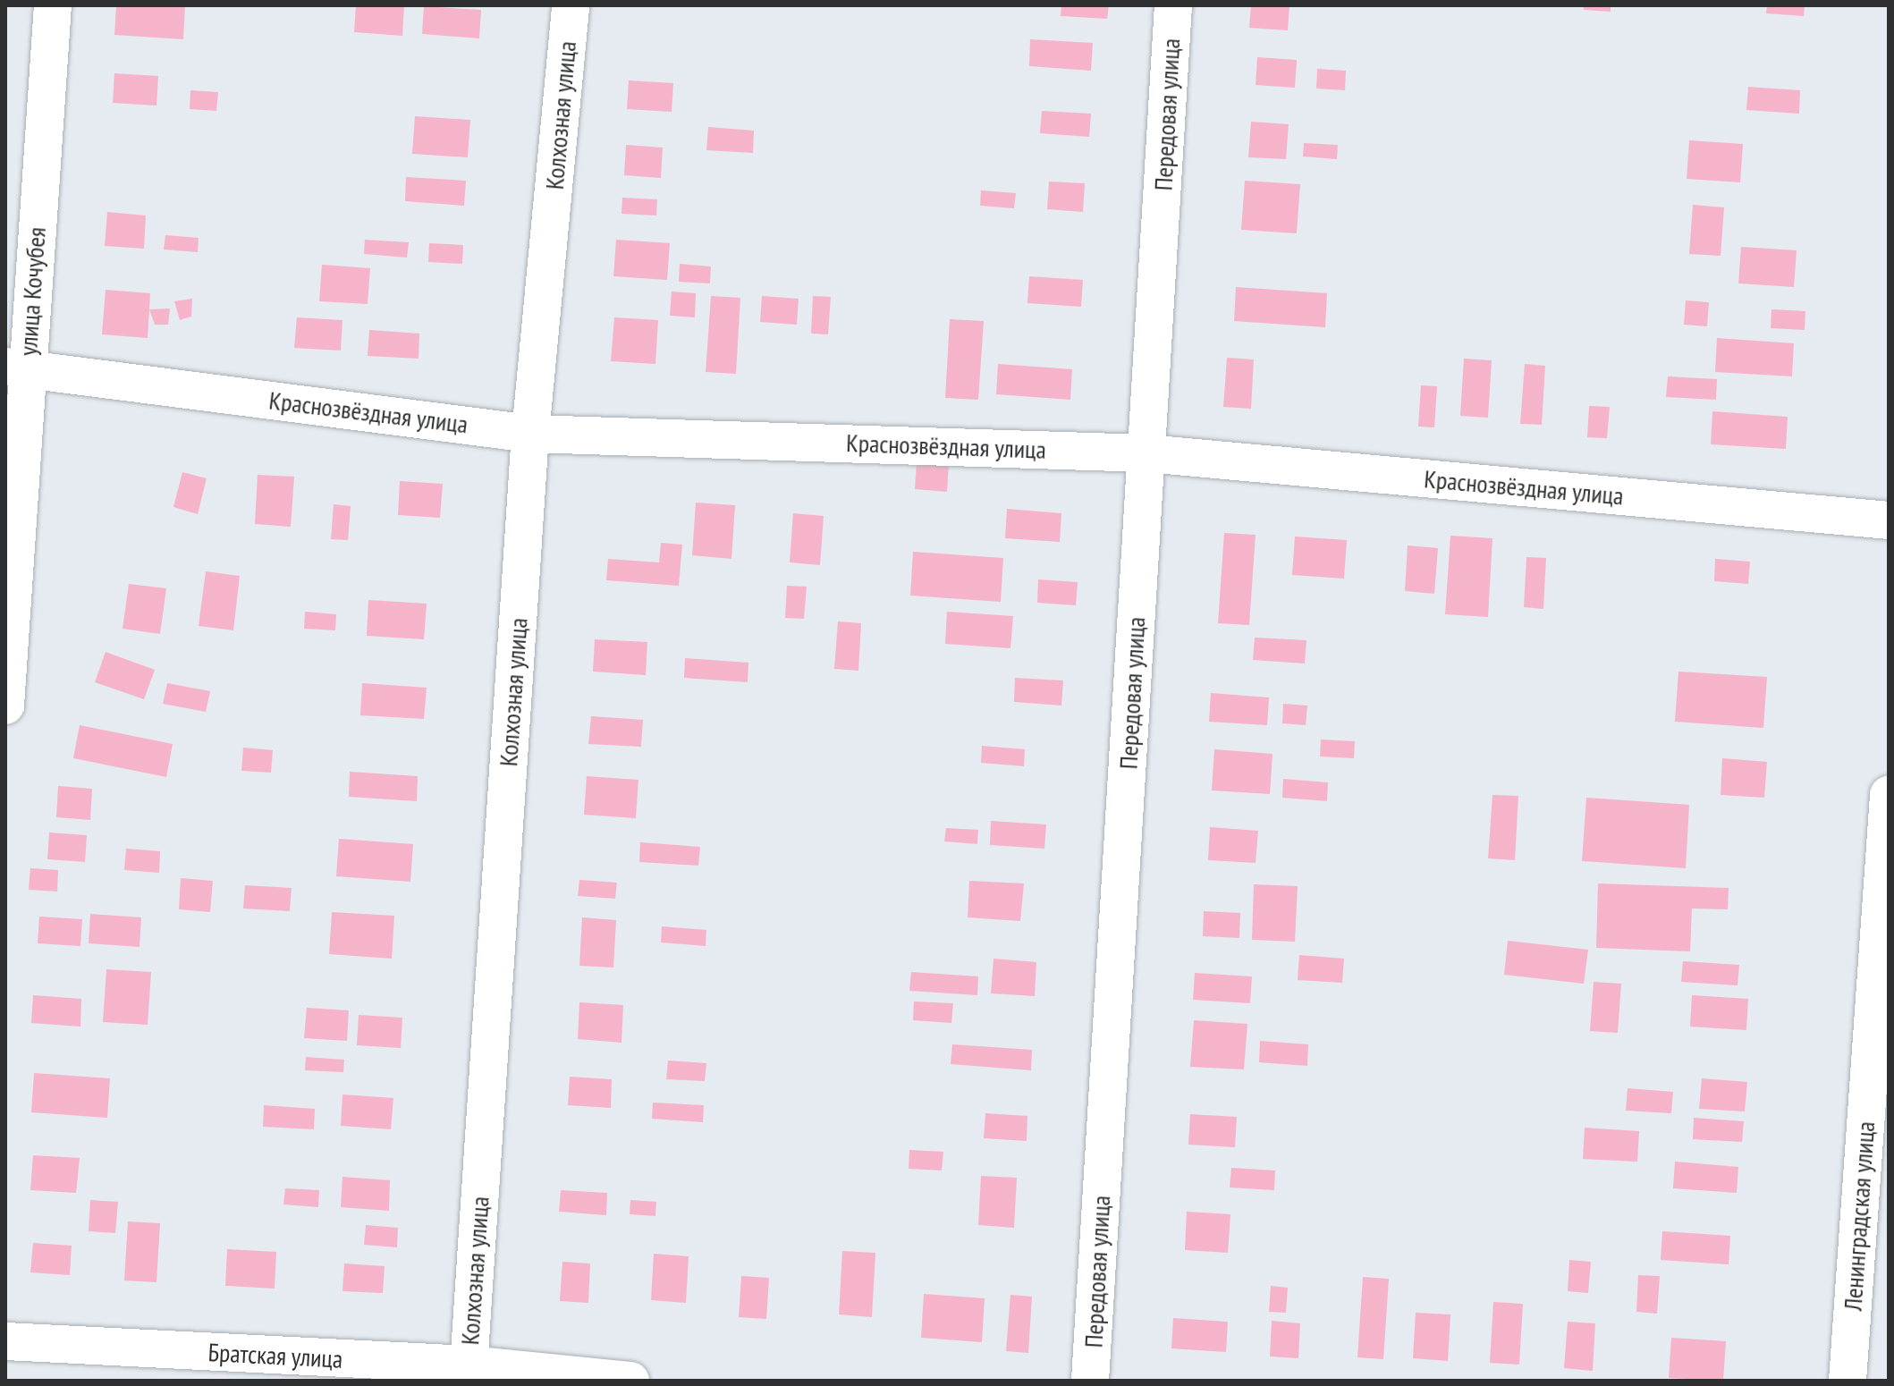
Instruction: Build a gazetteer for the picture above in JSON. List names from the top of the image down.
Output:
{
  "streets": {
    "street": [
      "Передовая улица",
      "Колхозная улица",
      "улица Кочубея",
      "Краснозвёздная улица",
      "Ленинградская улица",
      "Братская улица"
    ]
  },
  "crossings": [
    ["Передовая улица", "Краснозвёздная улица"],
    ["Колхозная улица", "Краснозвёздная улица"],
    ["Колхозная улица", "Братская улица"],
    ["улица Кочубея", "Краснозвёздная улица"]
  ]
}
